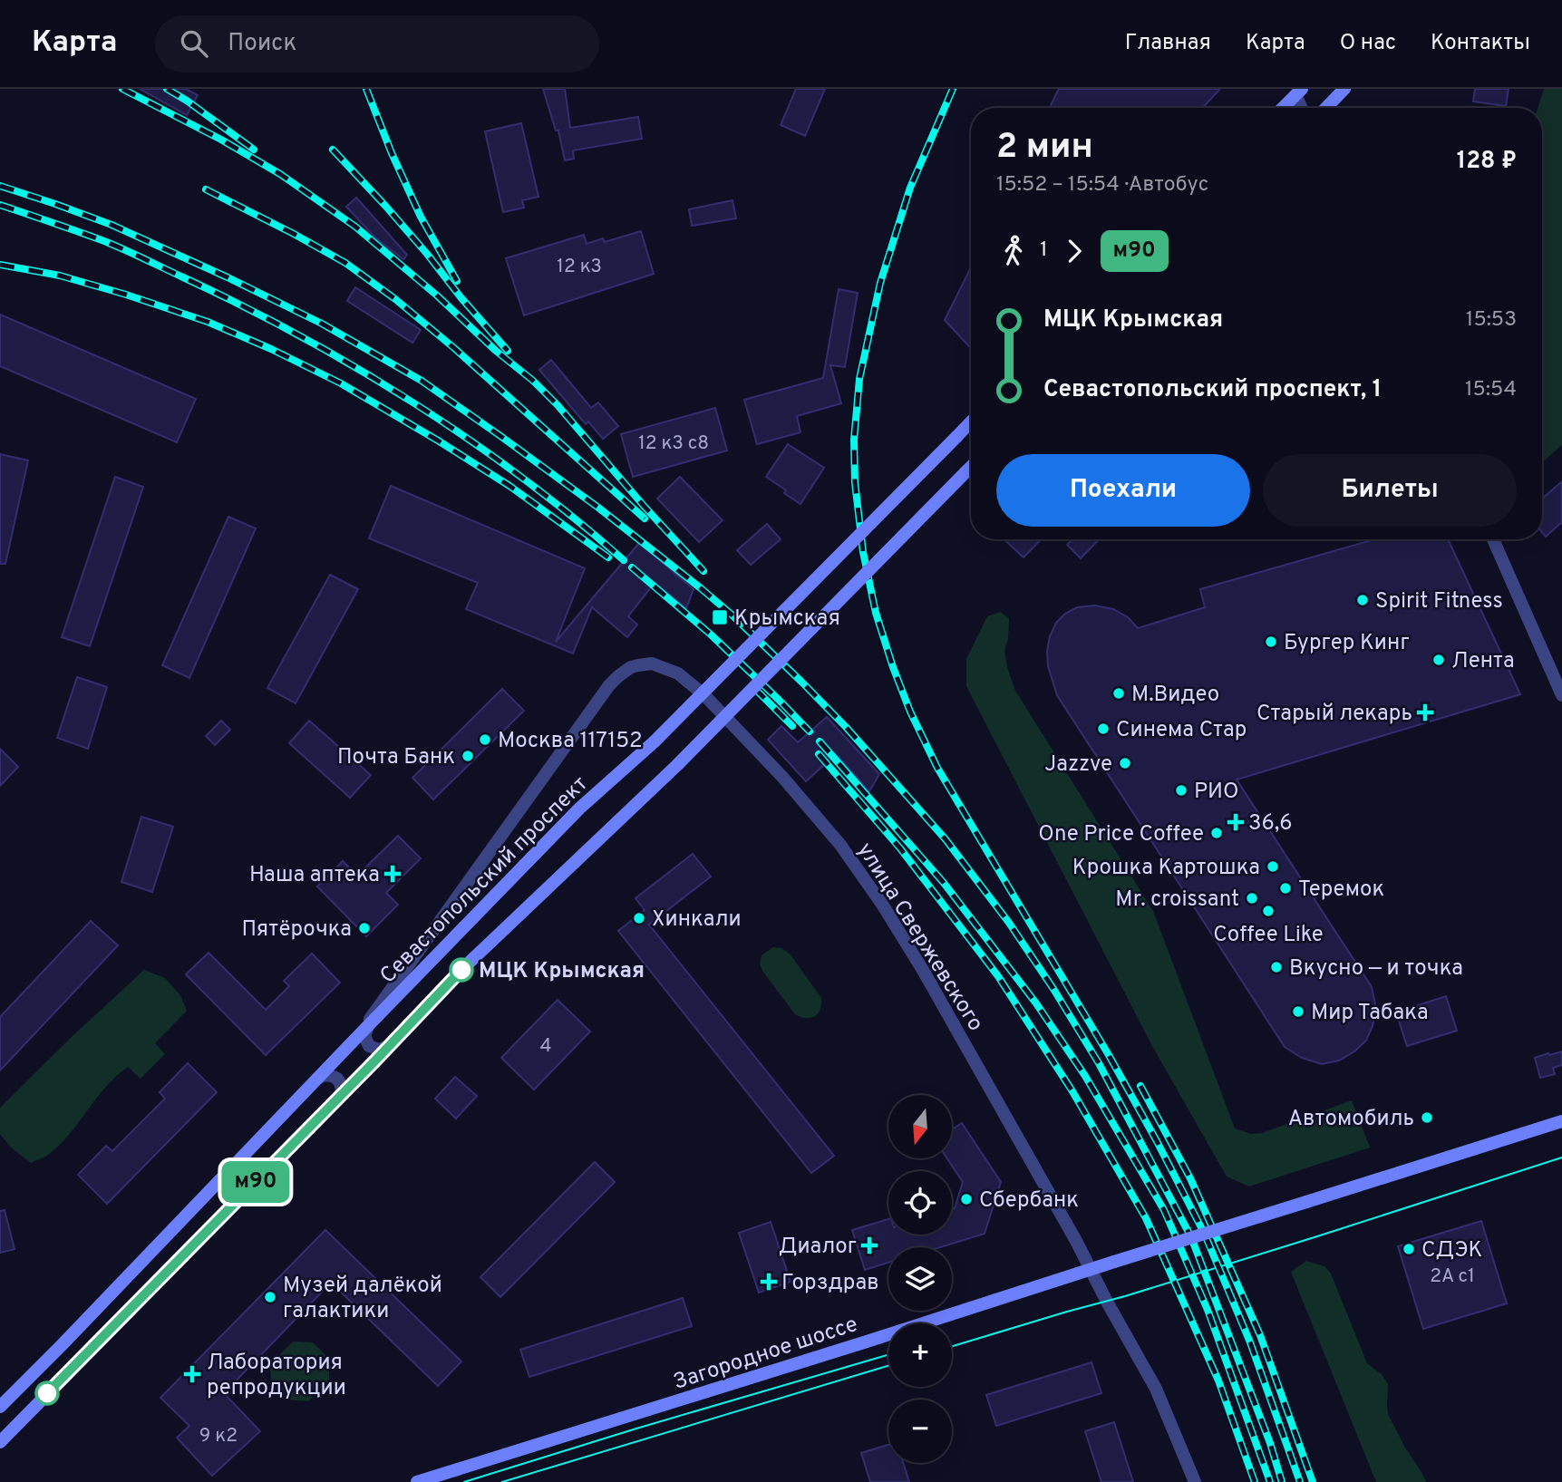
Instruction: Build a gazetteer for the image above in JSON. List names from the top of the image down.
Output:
{
  "streets": {
    "main road": ["Севастопольский проспект", "Загородное шоссе"],
    "street": ["улица Свержевского"]
  },
  "crossings": [
    ["Севастопольский проспект", "улица Свержевского"],
    ["улица Свержевского", "Загородное шоссе"]
  ],
  "places": {
    "other": [
      "Spirit Fitness",
      "Бургер Кинг",
      "Лента",
      "М.Видео",
      "Синема Стар",
      "Москва 117152",
      "Почта Банк",
      "Jazzve",
      "РИО",
      "One Price Coffee",
      "Крошка Картошка",
      "Теремок",
      "Mr. croissant",
      "Coffee Like",
      "Хинкали",
      "Пятёрочка",
      "Вкусно — и точка",
      "МЦК Крымская",
      "Мир Табака",
      "Автомобиль",
      "Сбербанк",
      "СДЭК",
      "Музей далёкой галактики"
    ],
    "transit": ["Крымская"],
    "health": [
      "Старый лекарь",
      "36,6",
      "Наша аптека",
      "Диалог",
      "Горздрав",
      "Лаборатория репродукции"
    ]
  },
  "lines": ["bus line м90"],
  "house_numbers": [
    "12 к3",
    "12 к3 с8",
    "4",
    "2А с1",
    "9 к2"
  ],
  "north": "bottom",
  "page": {
    "header": "Карта",
    "search": "Поиск",
    "nav": [
      "Главная",
      "Карта",
      "О нас",
      "Контакты"
    ],
    "on_map": "м90",
    "heading": ["2 мин", "15:52 – 15:54 · Автобус", "128 ₽"],
    "legs": ["1", "м90"],
    "list": [
      {
        "name": "МЦК Крымская",
        "value": "15:53"
      },
      {
        "name": "Севастопольский проспект, 1",
        "value": "15:54"
      }
    ],
    "buttons": ["Поехали", "Билеты"],
    "map_buttons": ["+", "−"]
  }
}
